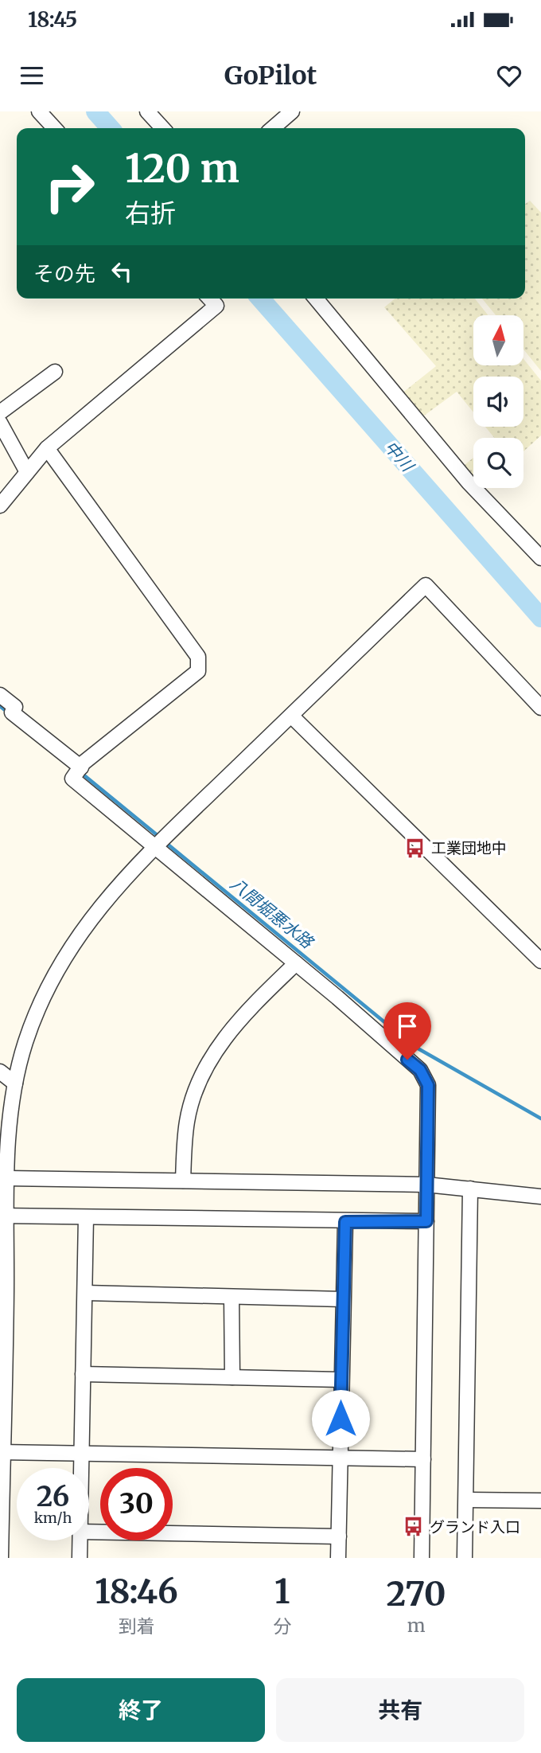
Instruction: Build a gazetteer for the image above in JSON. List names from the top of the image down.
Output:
{
  "water": ["中川", "八間堀悪水路"],
  "places": {
    "bus stop": ["工業団地中", "グランド入口"]
  },
  "north": "top",
  "page": {
    "status": "18:45",
    "header": "GoPilot",
    "turn": ["120 m", "右折"],
    "then": "その先",
    "speed": "26 km/h",
    "limit": "30",
    "eta": [
      "18:46",
      "到着",
      "1",
      "分",
      "270",
      "m"
    ],
    "buttons": ["終了", "共有"]
  }
}
